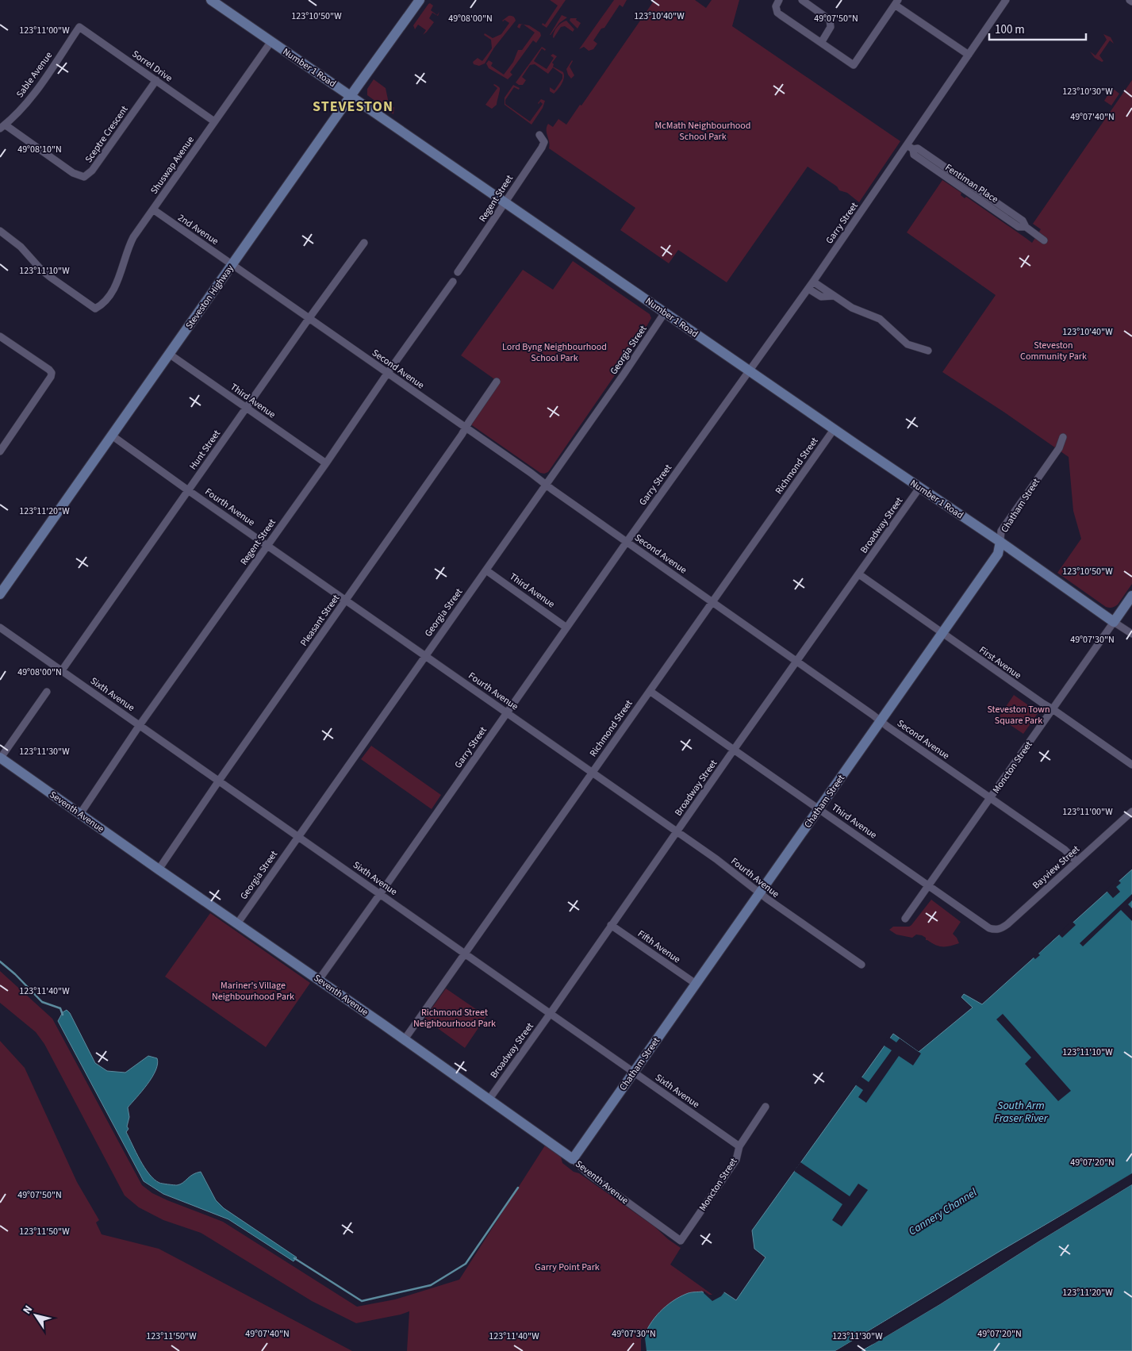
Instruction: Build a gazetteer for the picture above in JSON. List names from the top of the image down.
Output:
{
  "streets": {
    "street": [
      "Sorrel Drive",
      "Number 1 Road",
      "Sable Avenue",
      "Sceptre Crescent",
      "Shuswap Avenue",
      "Fentiman Place",
      "Regent Street",
      "Garry Street",
      "2nd Avenue",
      "Steveston Highway",
      "Georgia Street",
      "Second Avenue",
      "Third Avenue",
      "Hunt Street",
      "Richmond Street",
      "Chatham Street",
      "Fourth Avenue",
      "Broadway Street",
      "Pleasant Street",
      "First Avenue",
      "Sixth Avenue",
      "Moncton Street",
      "Seventh Avenue",
      "Bayview Street",
      "Fifth Avenue"
    ]
  },
  "crossings": [
    ["Sorrel Drive", "Sable Avenue"],
    ["Sorrel Drive", "Sceptre Crescent"],
    ["Sorrel Drive", "Shuswap Avenue"],
    ["Number 1 Road", "Shuswap Avenue"],
    ["Number 1 Road", "Regent Street"],
    ["Number 1 Road", "Garry Street"],
    ["Number 1 Road", "Steveston Highway"],
    ["Number 1 Road", "Georgia Street"],
    ["Number 1 Road", "Richmond Street"],
    ["Number 1 Road", "Chatham Street"],
    ["Number 1 Road", "Broadway Street"],
    ["Number 1 Road", "Moncton Street"],
    ["Sable Avenue", "Sceptre Crescent"],
    ["Shuswap Avenue", "2nd Avenue"],
    ["Fentiman Place", "Garry Street"],
    ["Regent Street", "Second Avenue"],
    ["Regent Street", "Third Avenue"],
    ["Regent Street", "Fourth Avenue"],
    ["Regent Street", "Sixth Avenue"],
    ["Regent Street", "Seventh Avenue"],
    ["Garry Street", "Second Avenue"],
    ["Garry Street", "Third Avenue"],
    ["Garry Street", "Fourth Avenue"],
    ["Garry Street", "Sixth Avenue"],
    ["Garry Street", "Seventh Avenue"],
    ["2nd Avenue", "Steveston Highway"],
    ["2nd Avenue", "Second Avenue"],
    ["Steveston Highway", "Second Avenue"],
    ["Steveston Highway", "Third Avenue"],
    ["Steveston Highway", "Fourth Avenue"],
    ["Georgia Street", "Second Avenue"],
    ["Georgia Street", "Third Avenue"],
    ["Georgia Street", "Fourth Avenue"],
    ["Georgia Street", "Sixth Avenue"],
    ["Georgia Street", "Seventh Avenue"],
    ["Second Avenue", "Hunt Street"],
    ["Second Avenue", "Richmond Street"],
    ["Second Avenue", "Chatham Street"],
    ["Second Avenue", "Broadway Street"],
    ["Second Avenue", "Pleasant Street"],
    ["Second Avenue", "Moncton Street"],
    ["Second Avenue", "Bayview Street"],
    ["Third Avenue", "Hunt Street"],
    ["Third Avenue", "Richmond Street"],
    ["Third Avenue", "Chatham Street"],
    ["Third Avenue", "Broadway Street"],
    ["Third Avenue", "Moncton Street"],
    ["Third Avenue", "Bayview Street"],
    ["Hunt Street", "Fourth Avenue"],
    ["Hunt Street", "Sixth Avenue"],
    ["Richmond Street", "Fourth Avenue"],
    ["Richmond Street", "Sixth Avenue"],
    ["Richmond Street", "Seventh Avenue"],
    ["Chatham Street", "Fourth Avenue"],
    ["Chatham Street", "First Avenue"],
    ["Chatham Street", "Sixth Avenue"],
    ["Chatham Street", "Seventh Avenue"],
    ["Chatham Street", "Fifth Avenue"],
    ["Fourth Avenue", "Broadway Street"],
    ["Fourth Avenue", "Pleasant Street"],
    ["Broadway Street", "First Avenue"],
    ["Broadway Street", "Sixth Avenue"],
    ["Broadway Street", "Seventh Avenue"],
    ["Broadway Street", "Fifth Avenue"],
    ["Pleasant Street", "Sixth Avenue"],
    ["Pleasant Street", "Seventh Avenue"],
    ["First Avenue", "Moncton Street"],
    ["Sixth Avenue", "Moncton Street"],
    ["Moncton Street", "Seventh Avenue"]
  ],
  "districts": ["STEVESTON"],
  "water": ["South Arm Fraser River", "Cannery Channel"],
  "parks": [
    "McMath Neighbourhood School Park",
    "Steveston Community Park",
    "Lord Byng Neighbourhood School Park",
    "Steveston Town Square Park",
    "Mariner's Village Neighbourhood Park",
    "Richmond Street Neighbourhood Park",
    "Garry Point Park"
  ],
  "scale_bar": "100 m",
  "north": "top left",
  "coordinates": [
    "123°10'50\"W",
    "123°10'40\"W",
    "49°08'00\"N",
    "49°07'50\"N",
    "123°11'00\"W",
    "123°10'30\"W",
    "49°07'40\"N",
    "49°08'10\"N",
    "123°11'10\"W",
    "123°11'20\"W",
    "49°07'30\"N",
    "123°11'30\"W",
    "123°11'40\"W",
    "49°07'20\"N",
    "123°11'50\"W"
  ]
}
